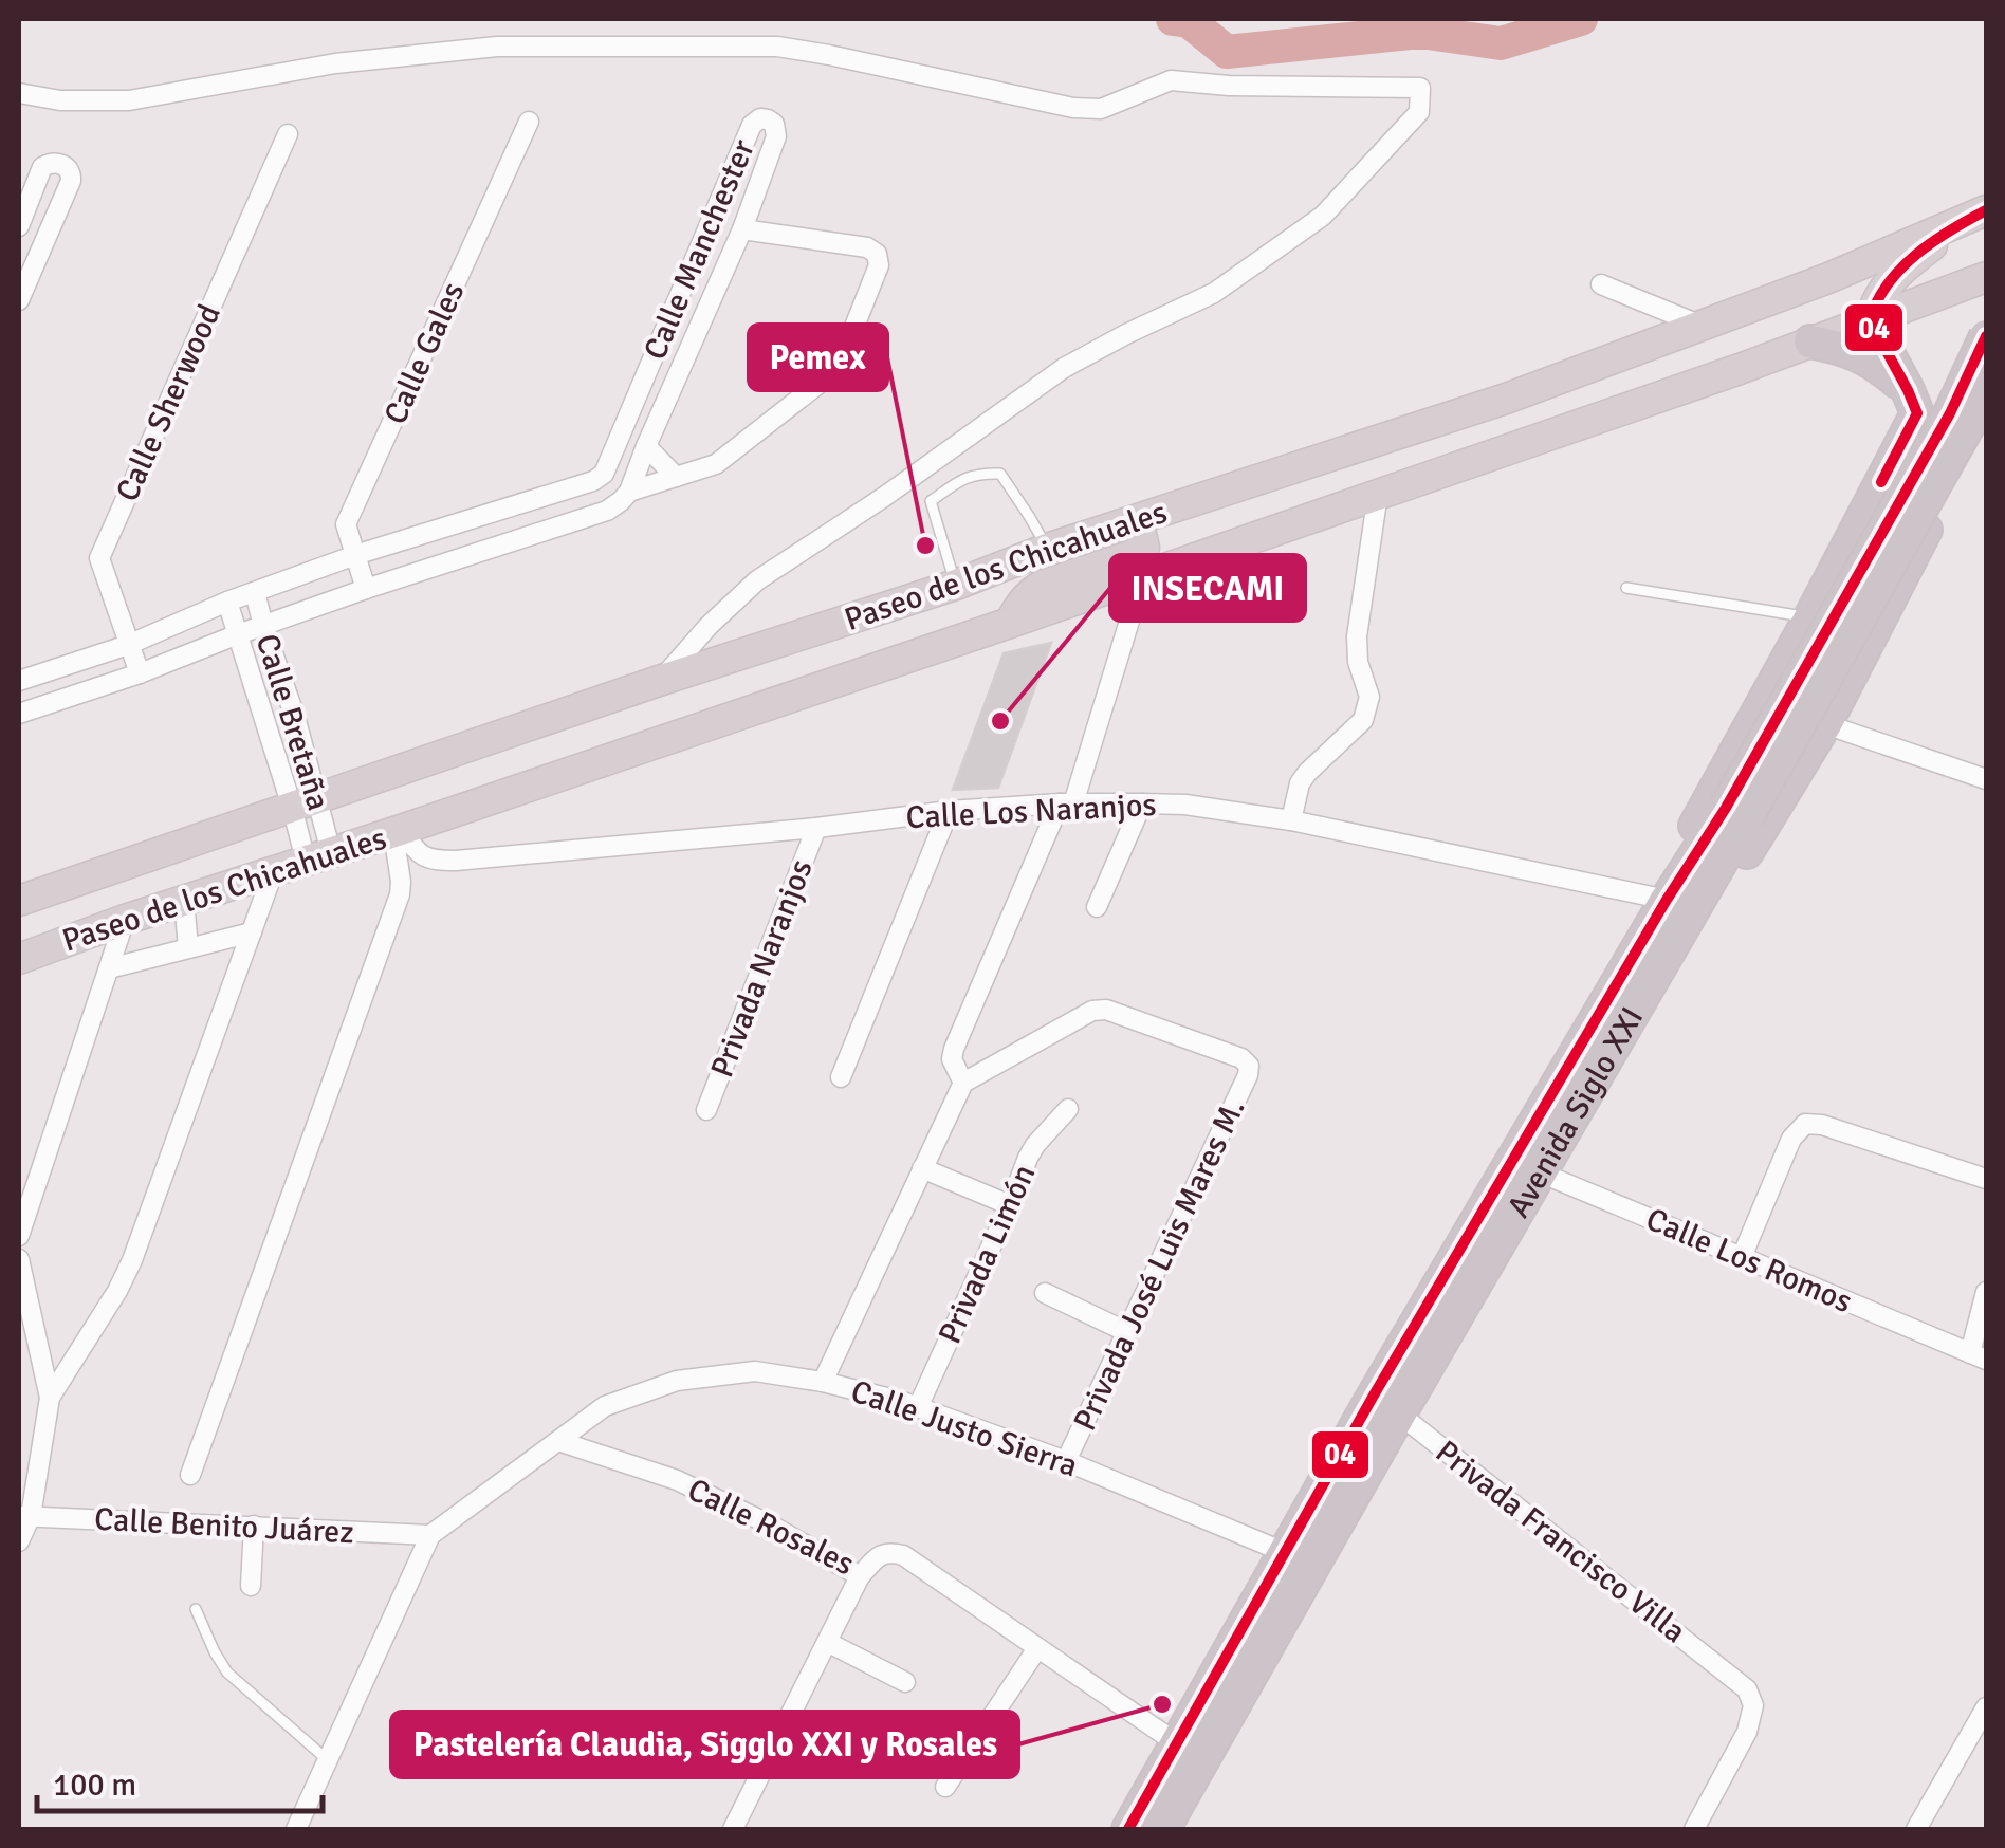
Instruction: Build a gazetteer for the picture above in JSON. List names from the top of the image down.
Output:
{
  "streets": {
    "highway": ["Avenida Siglo XXI"],
    "main road": ["Paseo de los Chicahuales"],
    "street": [
      "Calle Manchester",
      "Calle Gales",
      "Calle Sherwood",
      "Calle Bretaña",
      "Calle Los Naranjos",
      "Privada Naranjos",
      "Privada Limón",
      "Calle Los Romos",
      "Privada José Luis Mares M.",
      "Calle Justo Sierra",
      "Calle Benito Juárez",
      "Calle Rosales",
      "Privada Francisco Villa"
    ]
  },
  "crossings": [
    ["Paseo de los Chicahuales", "Calle Bretaña"],
    ["Paseo de los Chicahuales", "Calle Los Naranjos"],
    ["Calle Los Naranjos", "Privada Naranjos"],
    ["Calle Los Naranjos", "Avenida Siglo XXI"],
    ["Avenida Siglo XXI", "Calle Los Romos"],
    ["Avenida Siglo XXI", "Calle Justo Sierra"],
    ["Avenida Siglo XXI", "Calle Rosales"],
    ["Avenida Siglo XXI", "Privada Francisco Villa"],
    ["Privada Limón", "Calle Justo Sierra"],
    ["Privada José Luis Mares M.", "Calle Justo Sierra"],
    ["Calle Justo Sierra", "Calle Benito Juárez"],
    ["Calle Justo Sierra", "Calle Rosales"]
  ],
  "places": ["Pemex", "INSECAMI", "Pastelería Claudia, Sigglo XXI y Rosales"],
  "lines": ["transit line 04"],
  "scale_bar": "100 m"
}
